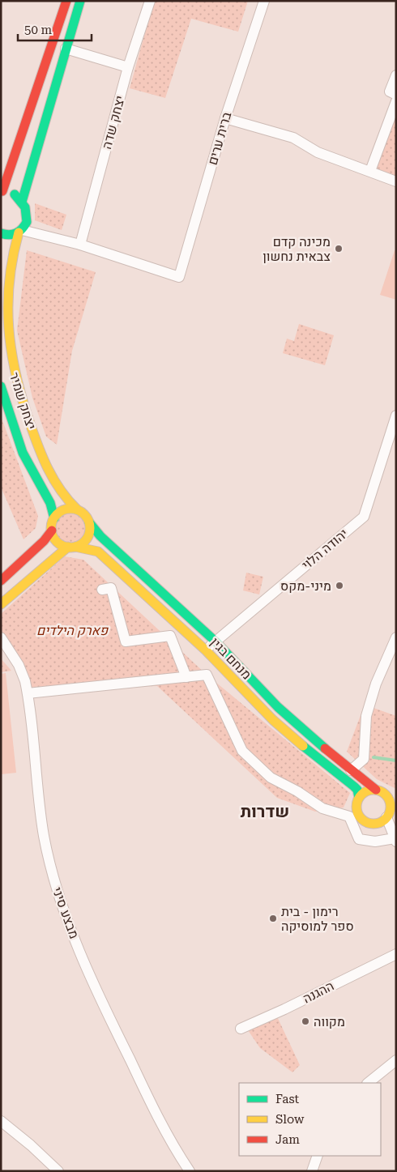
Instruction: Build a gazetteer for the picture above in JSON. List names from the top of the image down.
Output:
{
  "streets": {
    "main road": ["יצחק שמיר", "מנחם בגין"],
    "street": [
      "יצחק שדה",
      "ברית ערים",
      "יהודה הלוי",
      "מבצע סיני",
      "ההגנה"
    ]
  },
  "crossings": [
    ["יצחק שדה", "ברית ערים"],
    ["יצחק שמיר", "מנחם בגין"],
    ["יהודה הלוי", "מנחם בגין"]
  ],
  "districts": ["שדרות"],
  "parks": ["פארק הילדים"],
  "places": [
    "מכינה קדם צבאית נחשון",
    "מיני-מקס",
    "רימון - בית ספר למוסיקה",
    "מקווה"
  ],
  "legend": ["Fast", "Slow", "Jam"],
  "scale_bar": "50 m"
}
